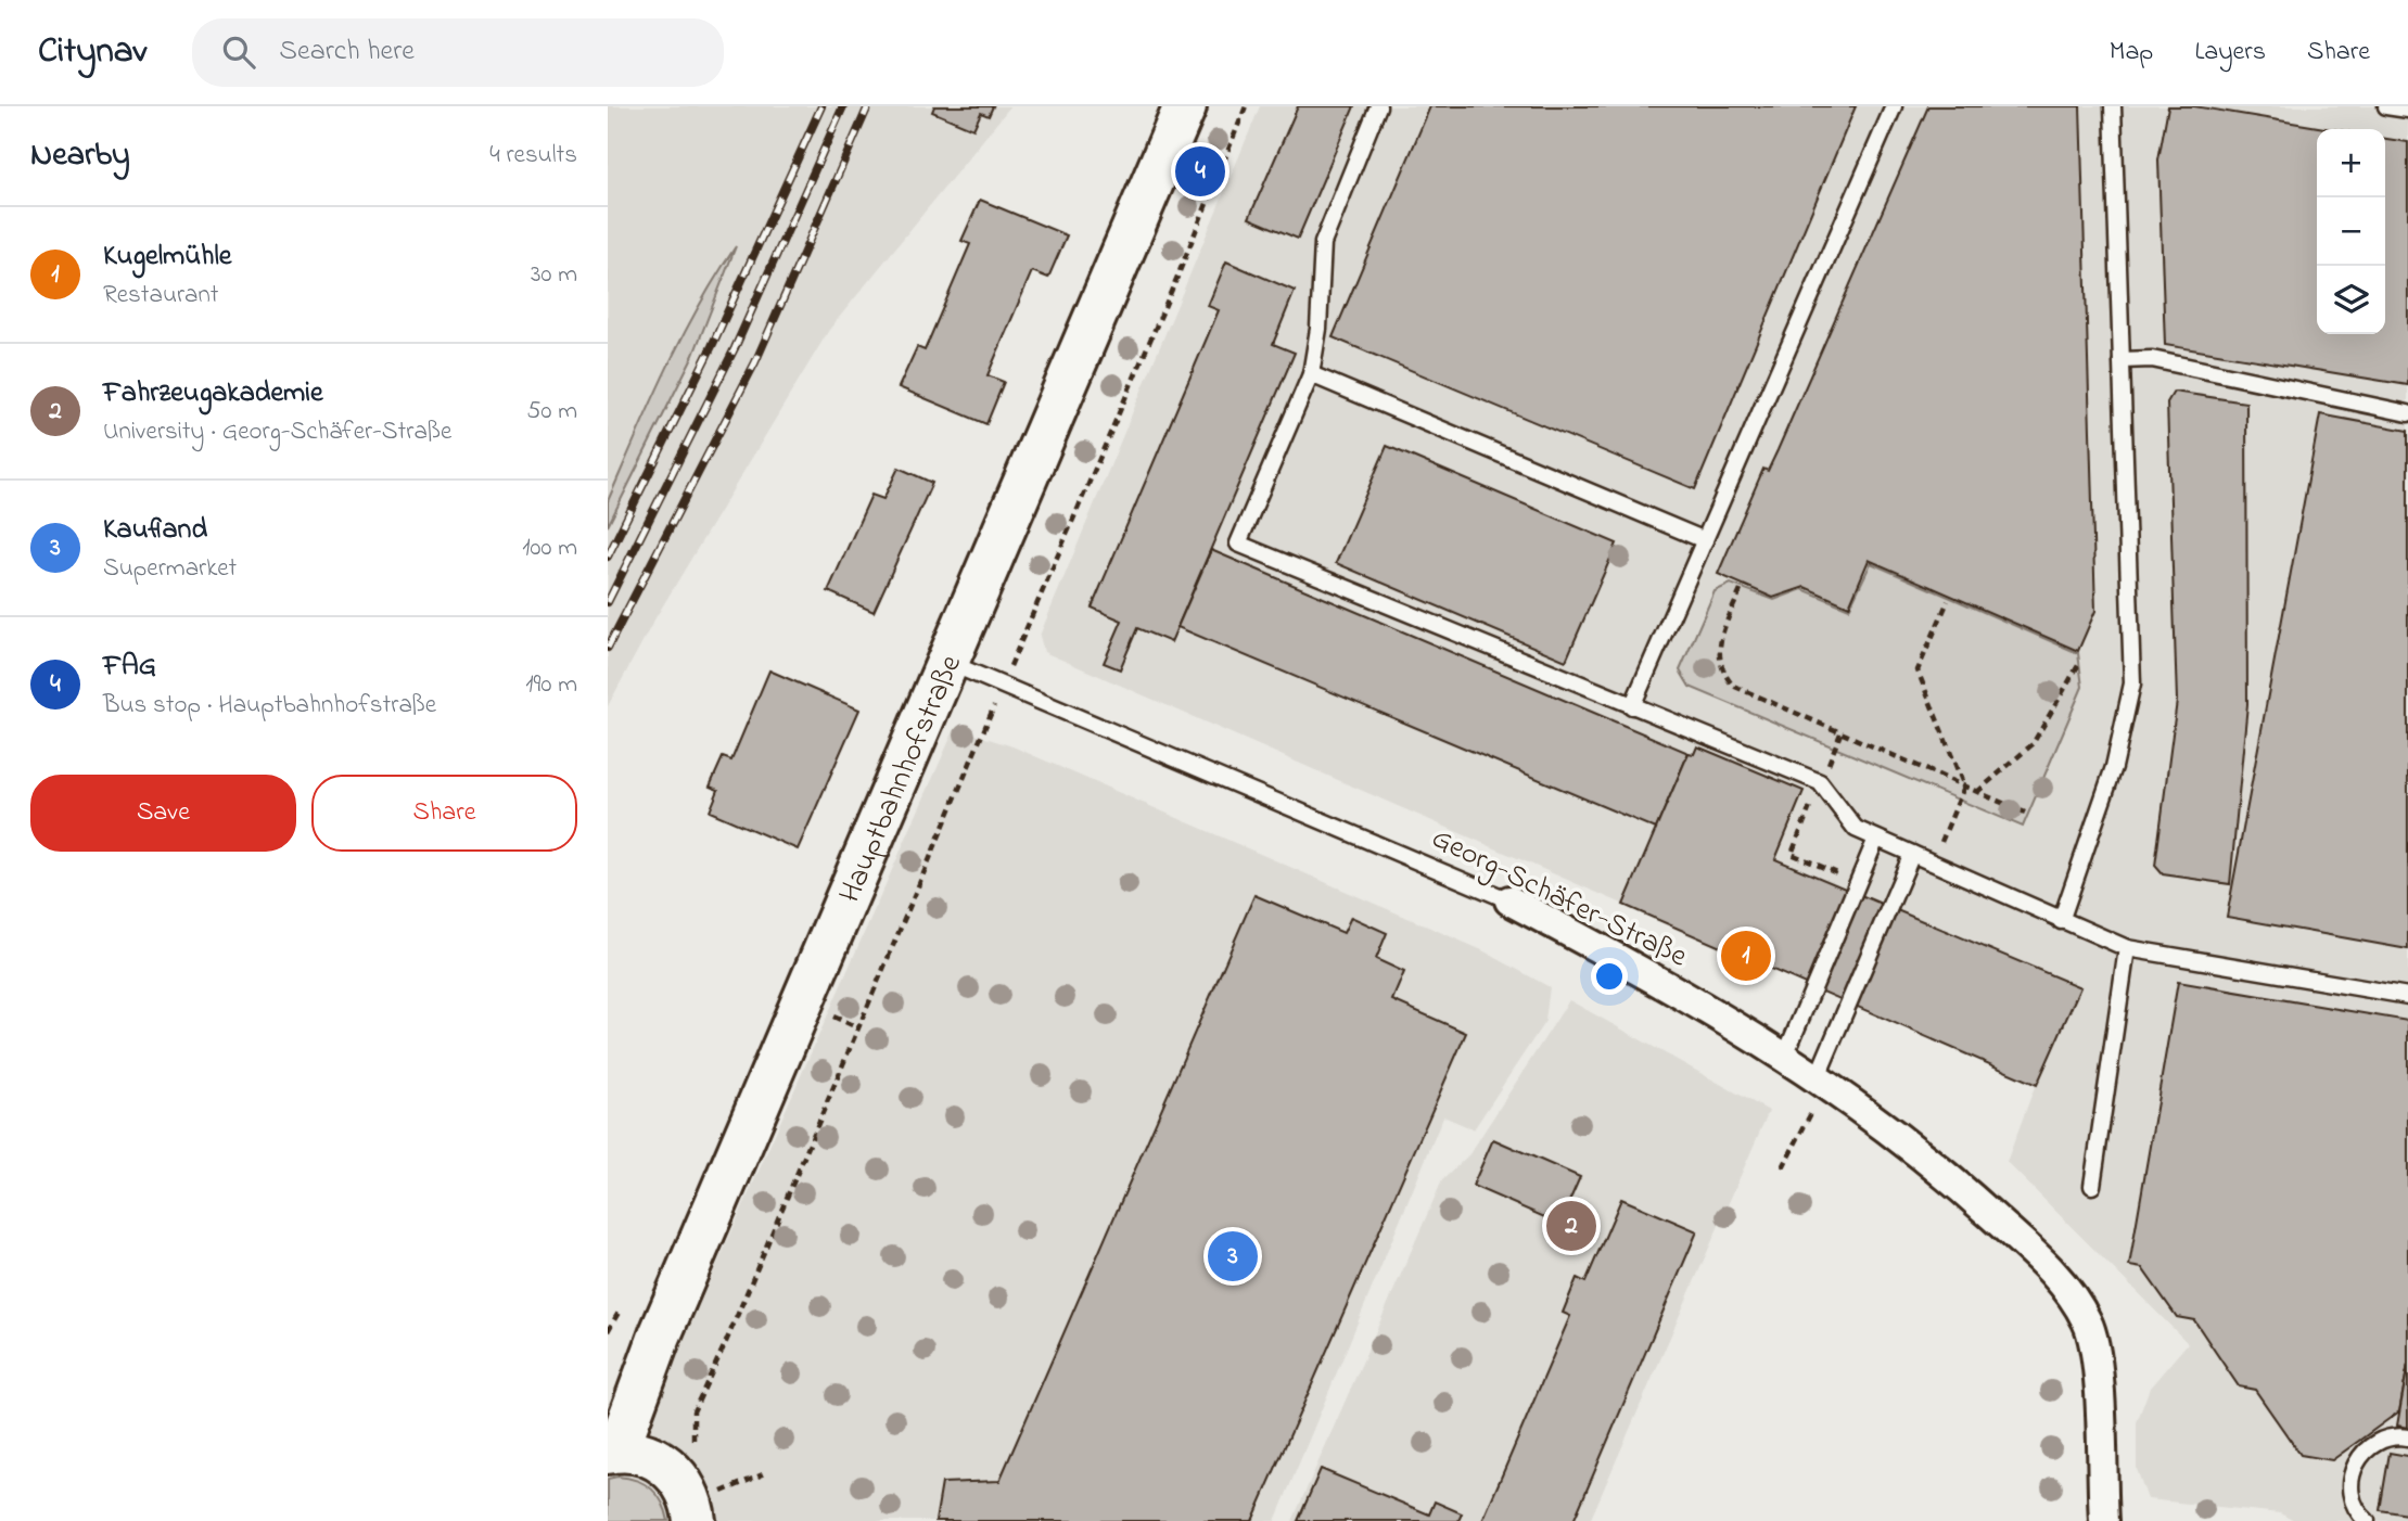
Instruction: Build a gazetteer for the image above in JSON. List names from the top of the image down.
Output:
{
  "streets": {
    "street": ["Hauptbahnhofstraße", "Georg-Schäfer-Straße"]
  },
  "crossings": [
    ["Hauptbahnhofstraße", "Georg-Schäfer-Straße"]
  ],
  "page": {
    "header": "Citynav",
    "search": "Search here",
    "nav": ["Map", "Layers", "Share"],
    "heading": ["Nearby", "4 results"],
    "map_buttons": ["+", "−"],
    "pins": [
      "4",
      "1",
      "2",
      "3"
    ],
    "list": [
      {
        "mark": "1",
        "name": "Kugelmühle",
        "note": "Restaurant",
        "value": "30 m"
      },
      {
        "mark": "2",
        "name": "Fahrzeugakademie",
        "note": "University · Georg-Schäfer-Straße",
        "value": "50 m"
      },
      {
        "mark": "3",
        "name": "Kaufland",
        "note": "Supermarket",
        "value": "100 m"
      },
      {
        "mark": "4",
        "name": "FAG",
        "note": "Bus stop · Hauptbahnhofstraße",
        "value": "190 m"
      }
    ],
    "buttons": ["Save", "Share"]
  }
}
